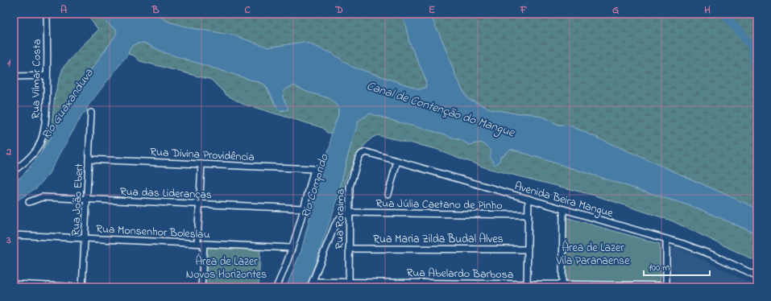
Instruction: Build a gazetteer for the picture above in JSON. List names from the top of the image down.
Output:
{
  "streets": {
    "street": [
      "Rua Vilmar Costa",
      "Rua Divina Providência",
      "Rua das Lideranças",
      "Avenida Beira Mangue",
      "Rua João Ebert",
      "Rua Júlia Caetano de Pinho",
      "Rua Roraima",
      "Rua Monsenhor Boleslau",
      "Rua Maria Zilda Budal Alves",
      "Rua Abelardo Barbosa"
    ]
  },
  "crossings": [
    ["Rua Divina Providência", "Rua das Lideranças"],
    ["Rua Divina Providência", "Rua João Ebert"],
    ["Rua das Lideranças", "Rua João Ebert"],
    ["Avenida Beira Mangue", "Rua Roraima"],
    ["Rua João Ebert", "Rua Monsenhor Boleslau"],
    ["Rua Júlia Caetano de Pinho", "Rua Roraima"],
    ["Rua Roraima", "Rua Maria Zilda Budal Alves"],
    ["Rua Roraima", "Rua Abelardo Barbosa"]
  ],
  "water": ["Rio Guaxanduva", "Canal de Contenção do Mangue", "Rio Comprido"],
  "parks": ["Área de Lazer Vila Paranaense", "Área de Lazer Novos Horizontes"],
  "scale_bar": "100 m",
  "grid": {
    "columns": [
      "A",
      "B",
      "C",
      "D",
      "E",
      "F",
      "G",
      "H"
    ],
    "rows": ["1", "2", "3"]
  }
}
